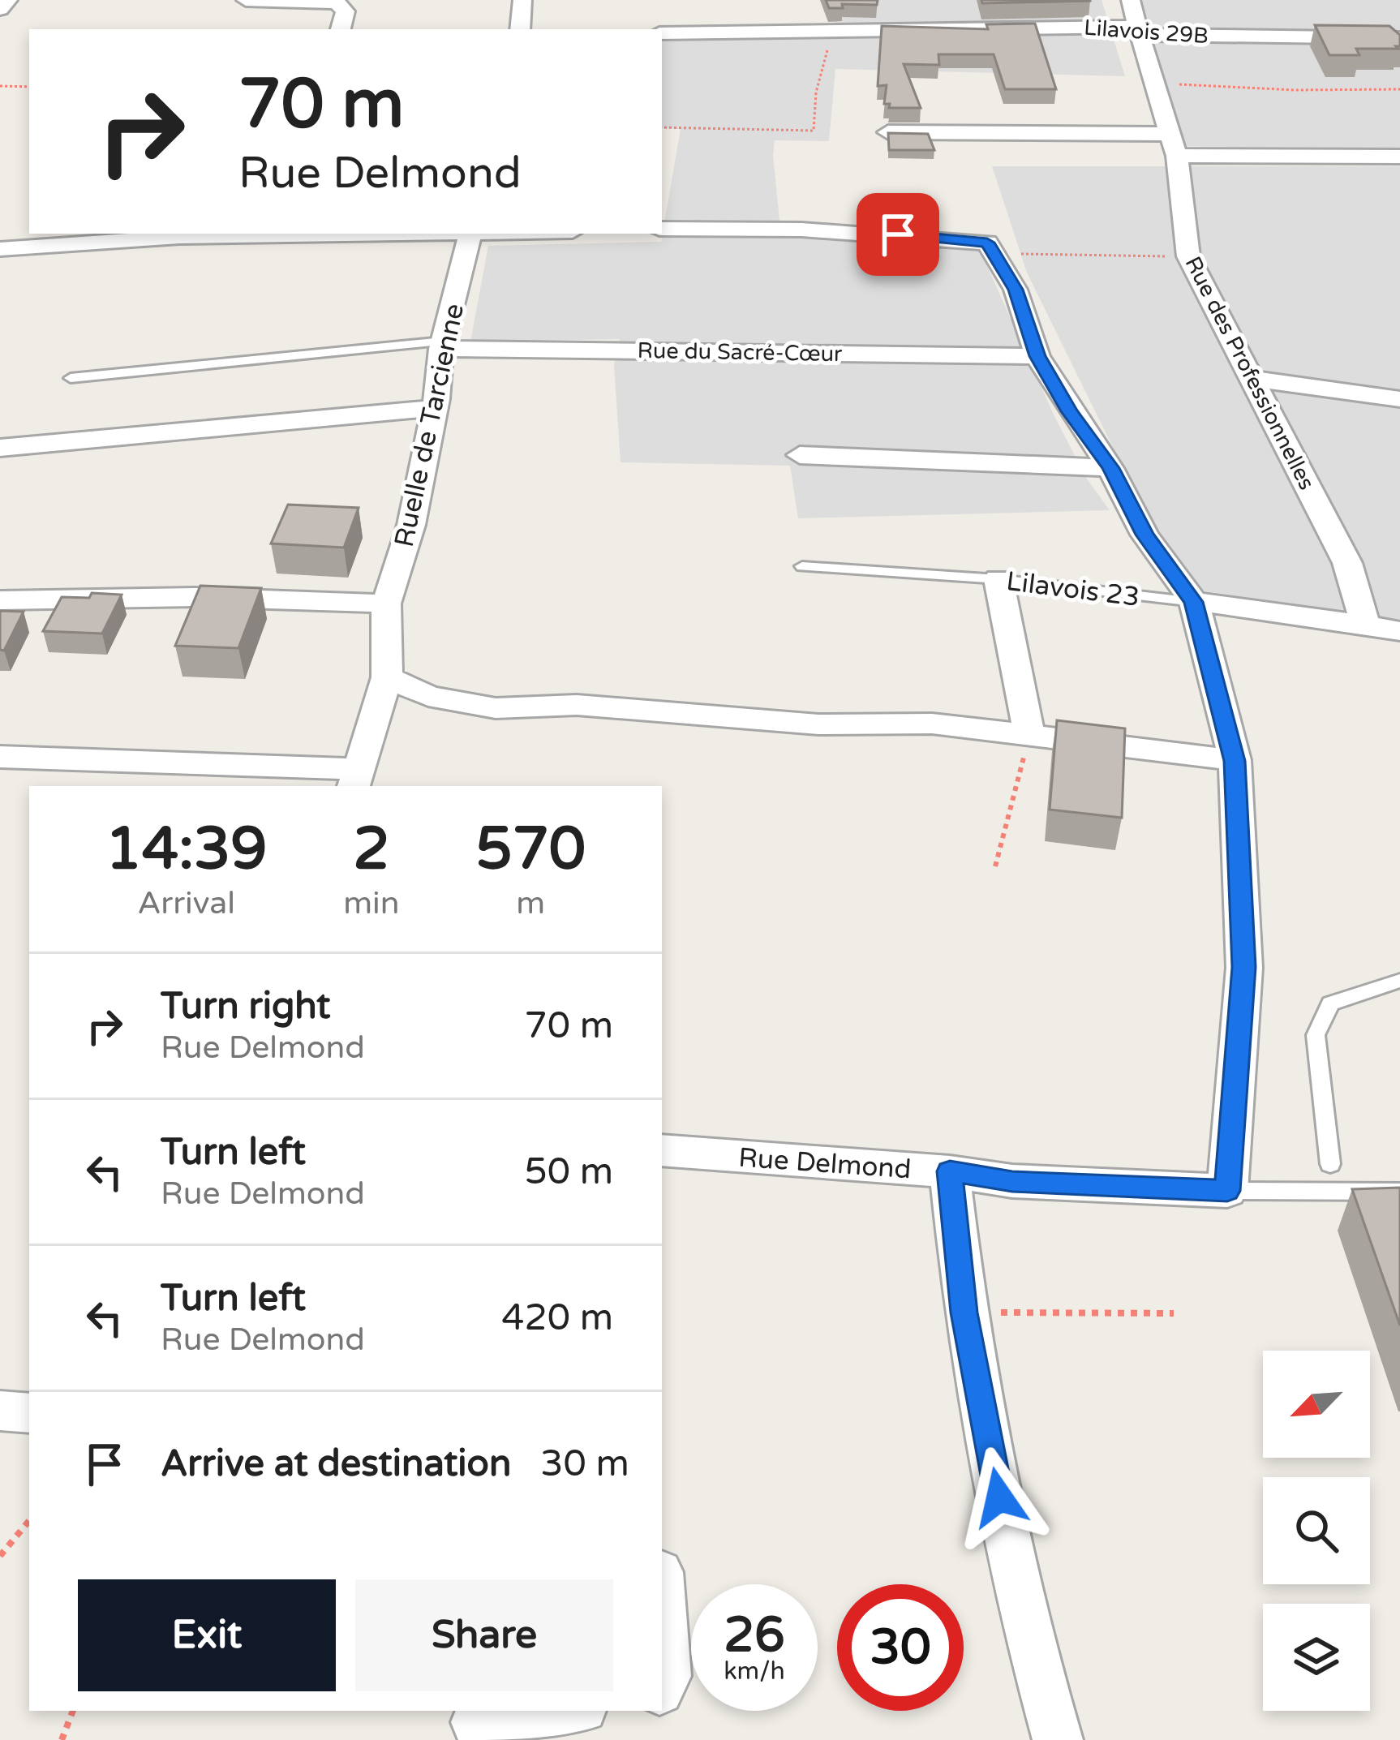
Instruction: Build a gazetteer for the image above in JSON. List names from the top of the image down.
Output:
{
  "streets": {
    "street": [
      "Lilavois 29B",
      "Rue du Sacré-Cœur",
      "Rue des Professionnelles",
      "Ruelle de Tarcienne",
      "Lilavois 23",
      "Rue Delmond"
    ]
  },
  "crossings": [
    ["Lilavois 29B", "Rue des Professionnelles"],
    ["Rue du Sacré-Cœur", "Ruelle de Tarcienne"],
    ["Rue des Professionnelles", "Lilavois 23"]
  ],
  "north": "bottom left",
  "page": {
    "turn": ["70 m", "Rue Delmond"],
    "eta": [
      "14:39",
      "Arrival",
      "2",
      "min",
      "570",
      "m"
    ],
    "list": [
      {
        "name": "Turn right",
        "note": "Rue Delmond",
        "value": "70 m"
      },
      {
        "name": "Turn left",
        "note": "Rue Delmond",
        "value": "50 m"
      },
      {
        "name": "Turn left",
        "note": "Rue Delmond",
        "value": "420 m"
      },
      {
        "name": "Arrive at destination",
        "value": "30 m"
      }
    ],
    "buttons": ["Exit", "Share"],
    "speed": "26 km/h",
    "limit": "30"
  }
}
